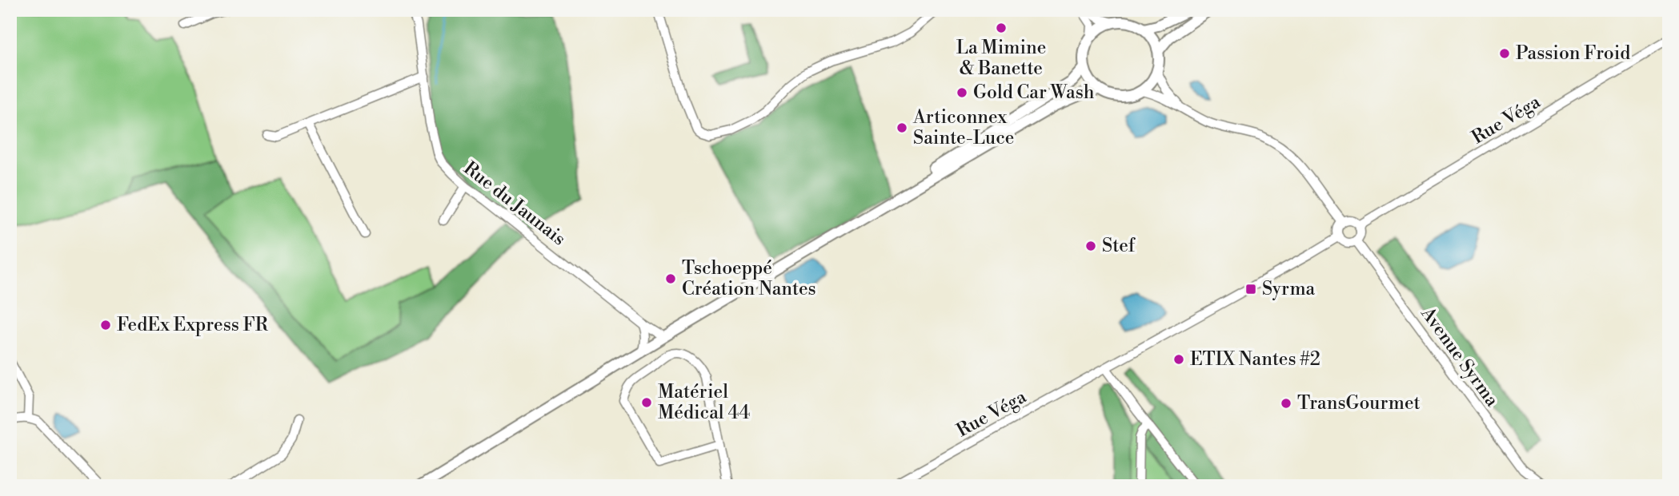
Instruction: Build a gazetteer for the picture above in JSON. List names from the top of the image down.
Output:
{
  "streets": {
    "street": ["Rue Véga", "Rue du Jaunais", "Avenue Syrma"]
  },
  "crossings": [
    ["Rue Véga", "Avenue Syrma"]
  ],
  "places": {
    "other": [
      "La Mimine & Banette",
      "Passion Froid",
      "Gold Car Wash",
      "Articonnex Sainte-Luce",
      "Stef",
      "Tschoeppé Création Nantes",
      "FedEx Express FR",
      "ETIX Nantes #2",
      "Matériel Médical 44",
      "TransGourmet"
    ],
    "transit": ["Syrma"]
  }
}
